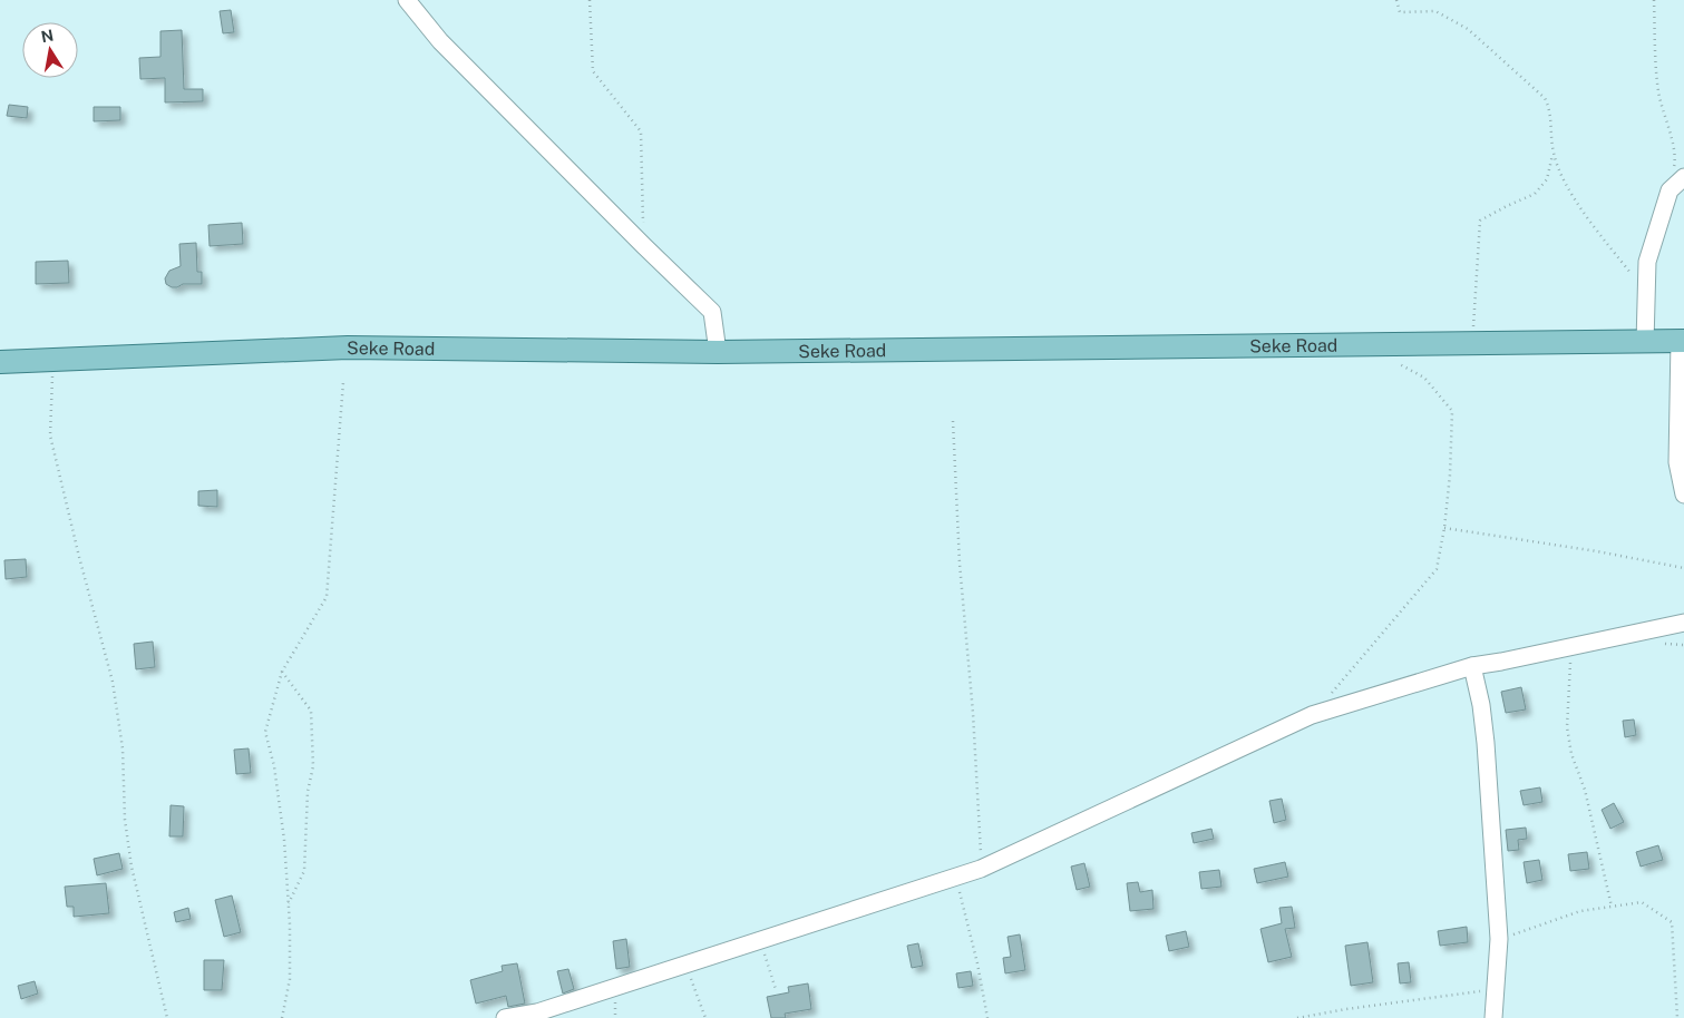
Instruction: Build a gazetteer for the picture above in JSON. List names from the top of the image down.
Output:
{
  "streets": {
    "main road": ["Seke Road"]
  },
  "north": "top"
}
